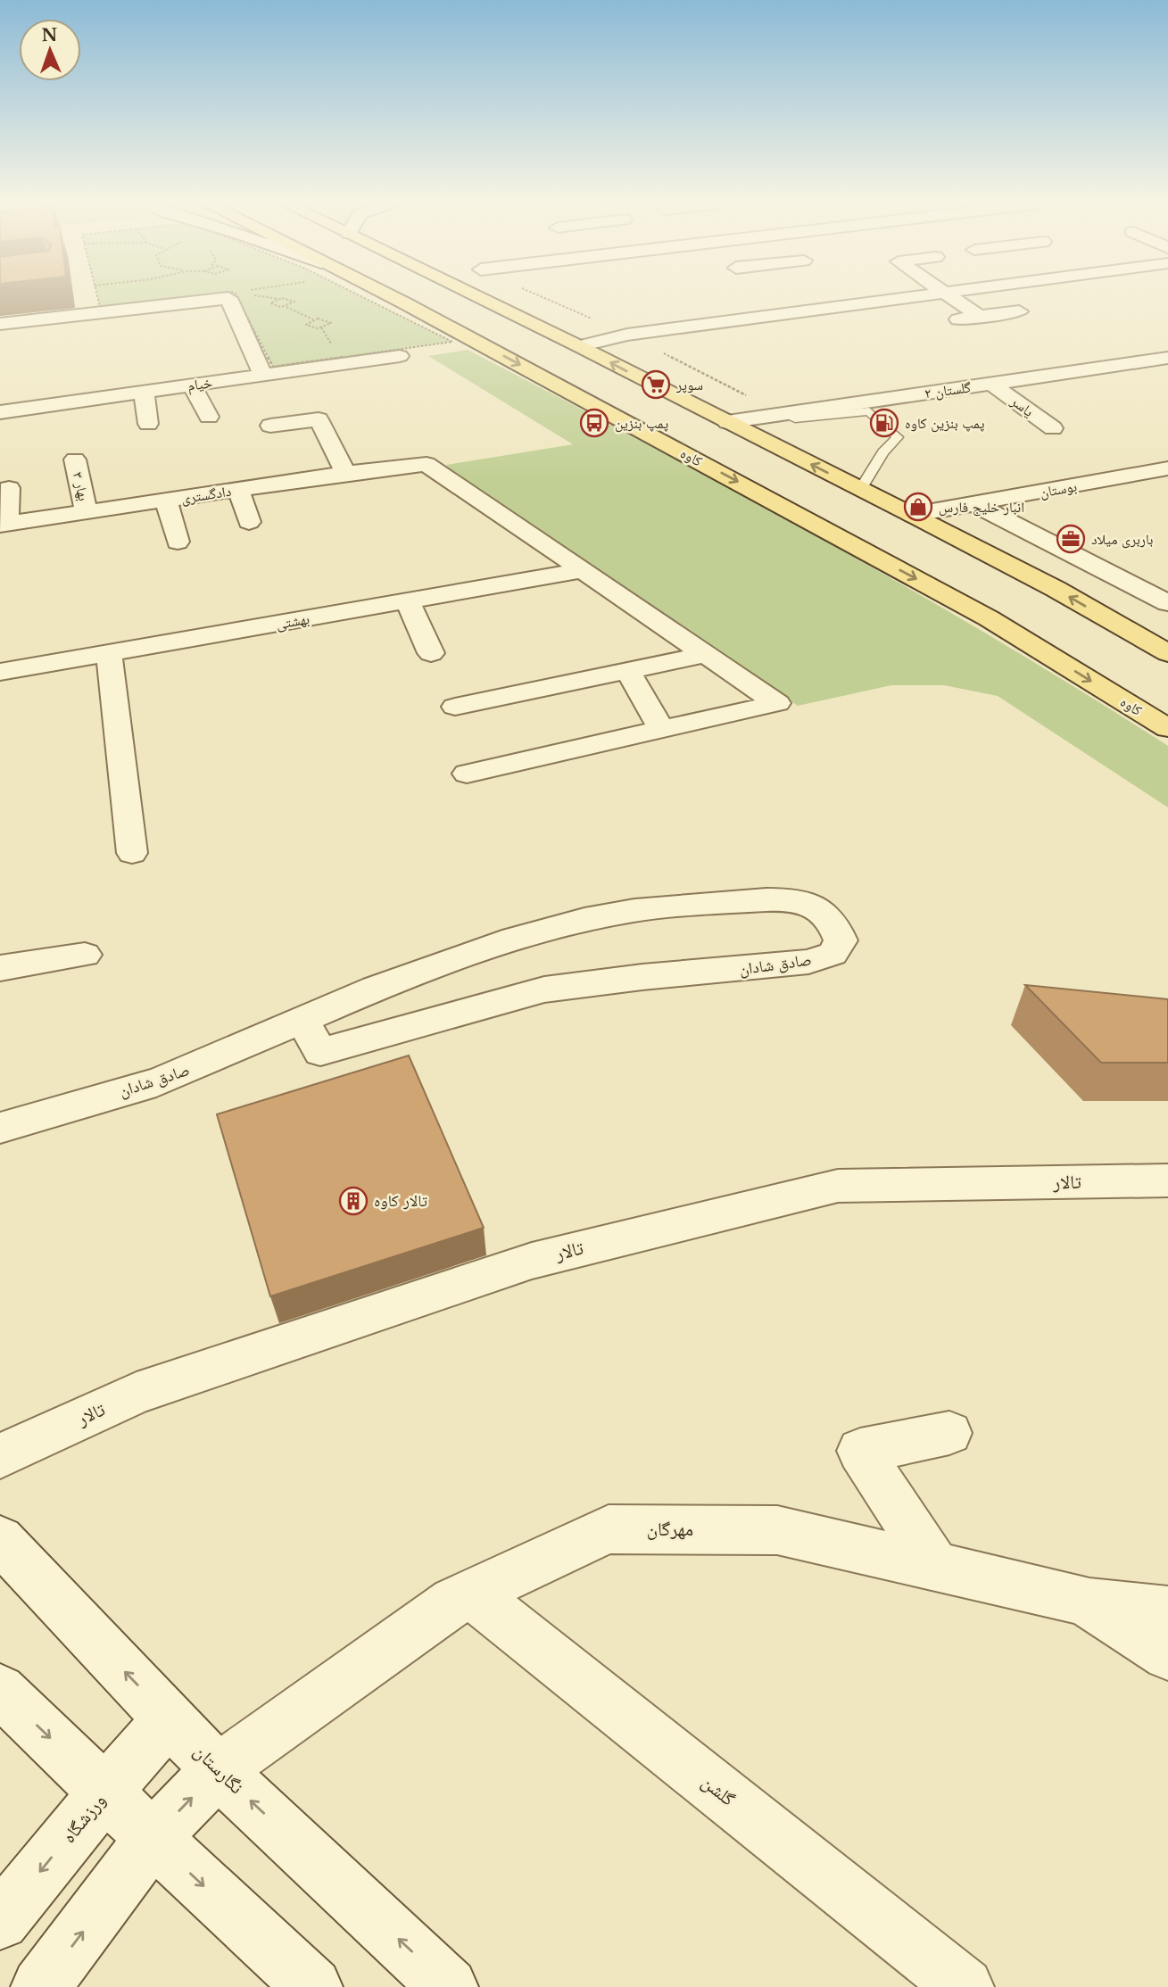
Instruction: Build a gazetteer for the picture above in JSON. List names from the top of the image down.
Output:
{
  "streets": {
    "main road": ["کاوه"],
    "street": [
      "خیام",
      "گلستان ۲",
      "یاسر",
      "بهار ۳",
      "بوستان",
      "دادگستری",
      "بهشتی",
      "صادق شادان",
      "تالار",
      "مهرگان",
      "نگارستان",
      "گلشن",
      "ورزشگاه"
    ]
  },
  "crossings": [
    ["گلستان ۲", "یاسر"],
    ["بهار ۳", "دادگستری"],
    ["دادگستری", "بهشتی"],
    ["مهرگان", "نگارستان"],
    ["مهرگان", "گلشن"],
    ["نگارستان", "ورزشگاه"]
  ],
  "places": {
    "supermarket": ["سوپر"],
    "bus stop": ["پمپ بنزین"],
    "fuel station": ["پمپ بنزین کاوه"],
    "shop": ["انبار خلیج فارس"],
    "office": ["باربری میلاد"],
    "building": ["تالار کاوه"]
  },
  "north": "top"
}
